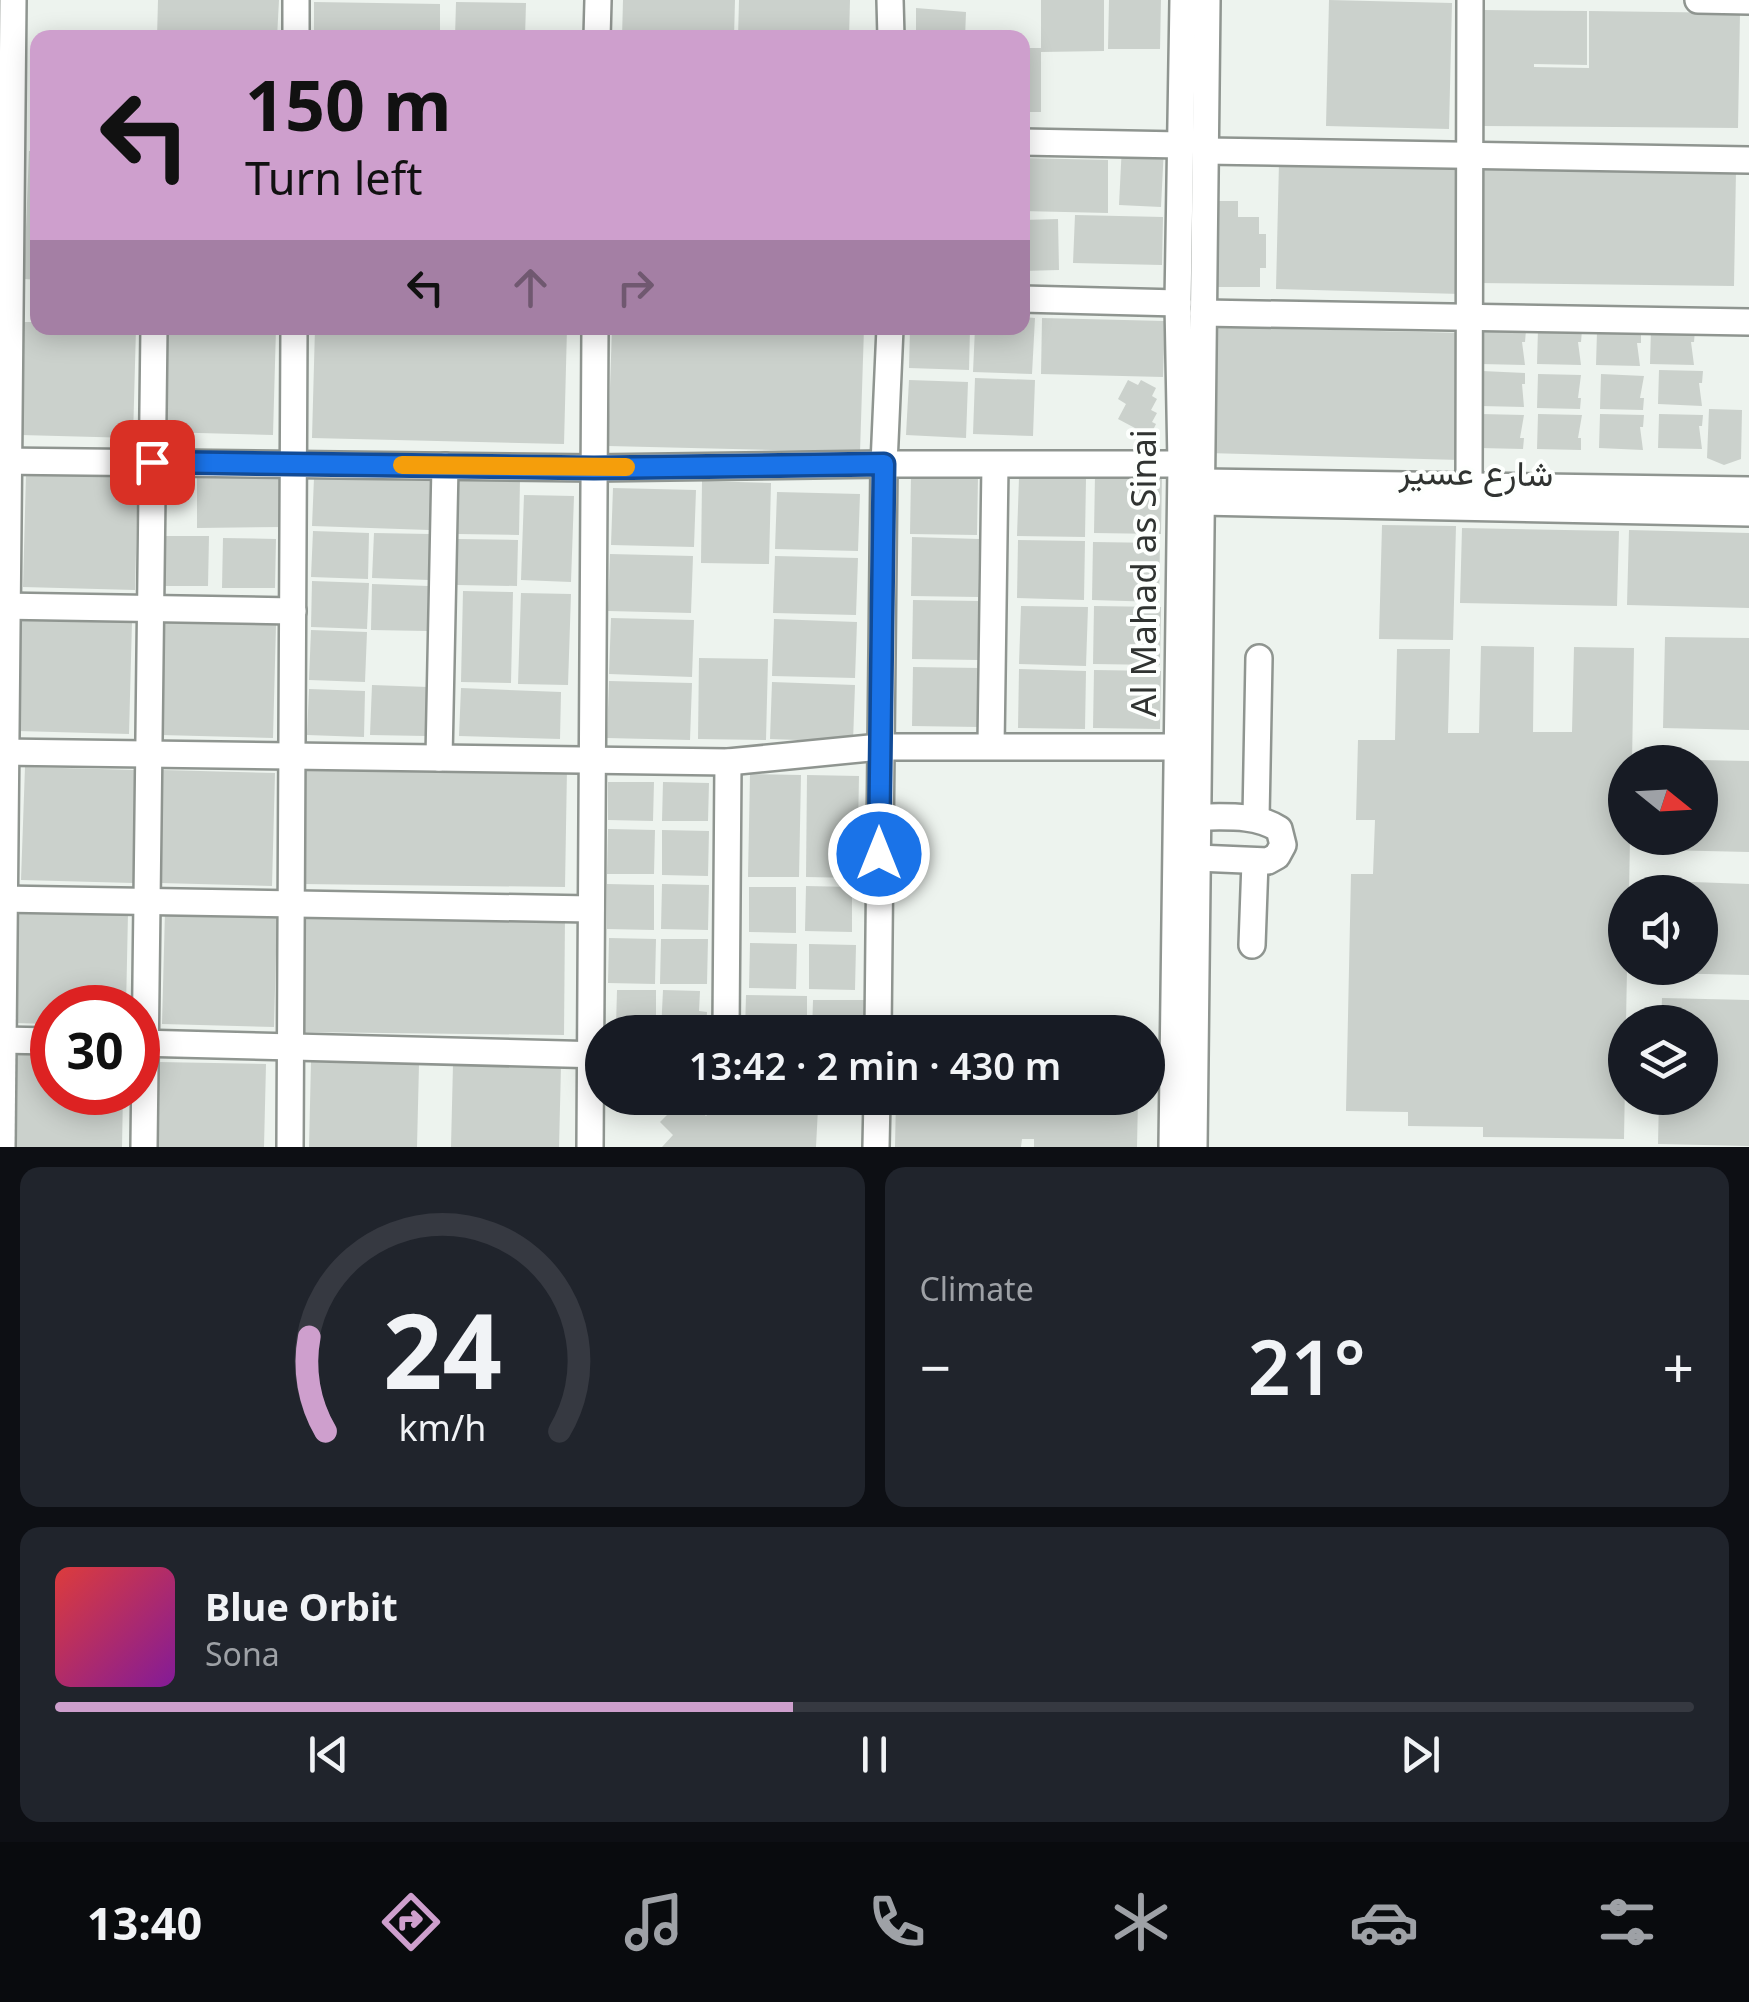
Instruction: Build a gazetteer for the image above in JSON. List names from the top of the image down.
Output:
{
  "streets": {
    "street": ["شارع عسير", "Al Mahad as Sinai"]
  },
  "crossings": [
    ["شارع عسير", "Al Mahad as Sinai"]
  ],
  "north": "right",
  "page": {
    "turn": ["150 m", "Turn left"],
    "limit": "30",
    "trip": "13:42 · 2 min · 430 m",
    "tile": "Climate",
    "heat": ["−", "21°", "+"],
    "song": ["Blue Orbit", "Sona"],
    "tabs": "13:40",
    "gauge": ["24", "km/h"]
  }
}
